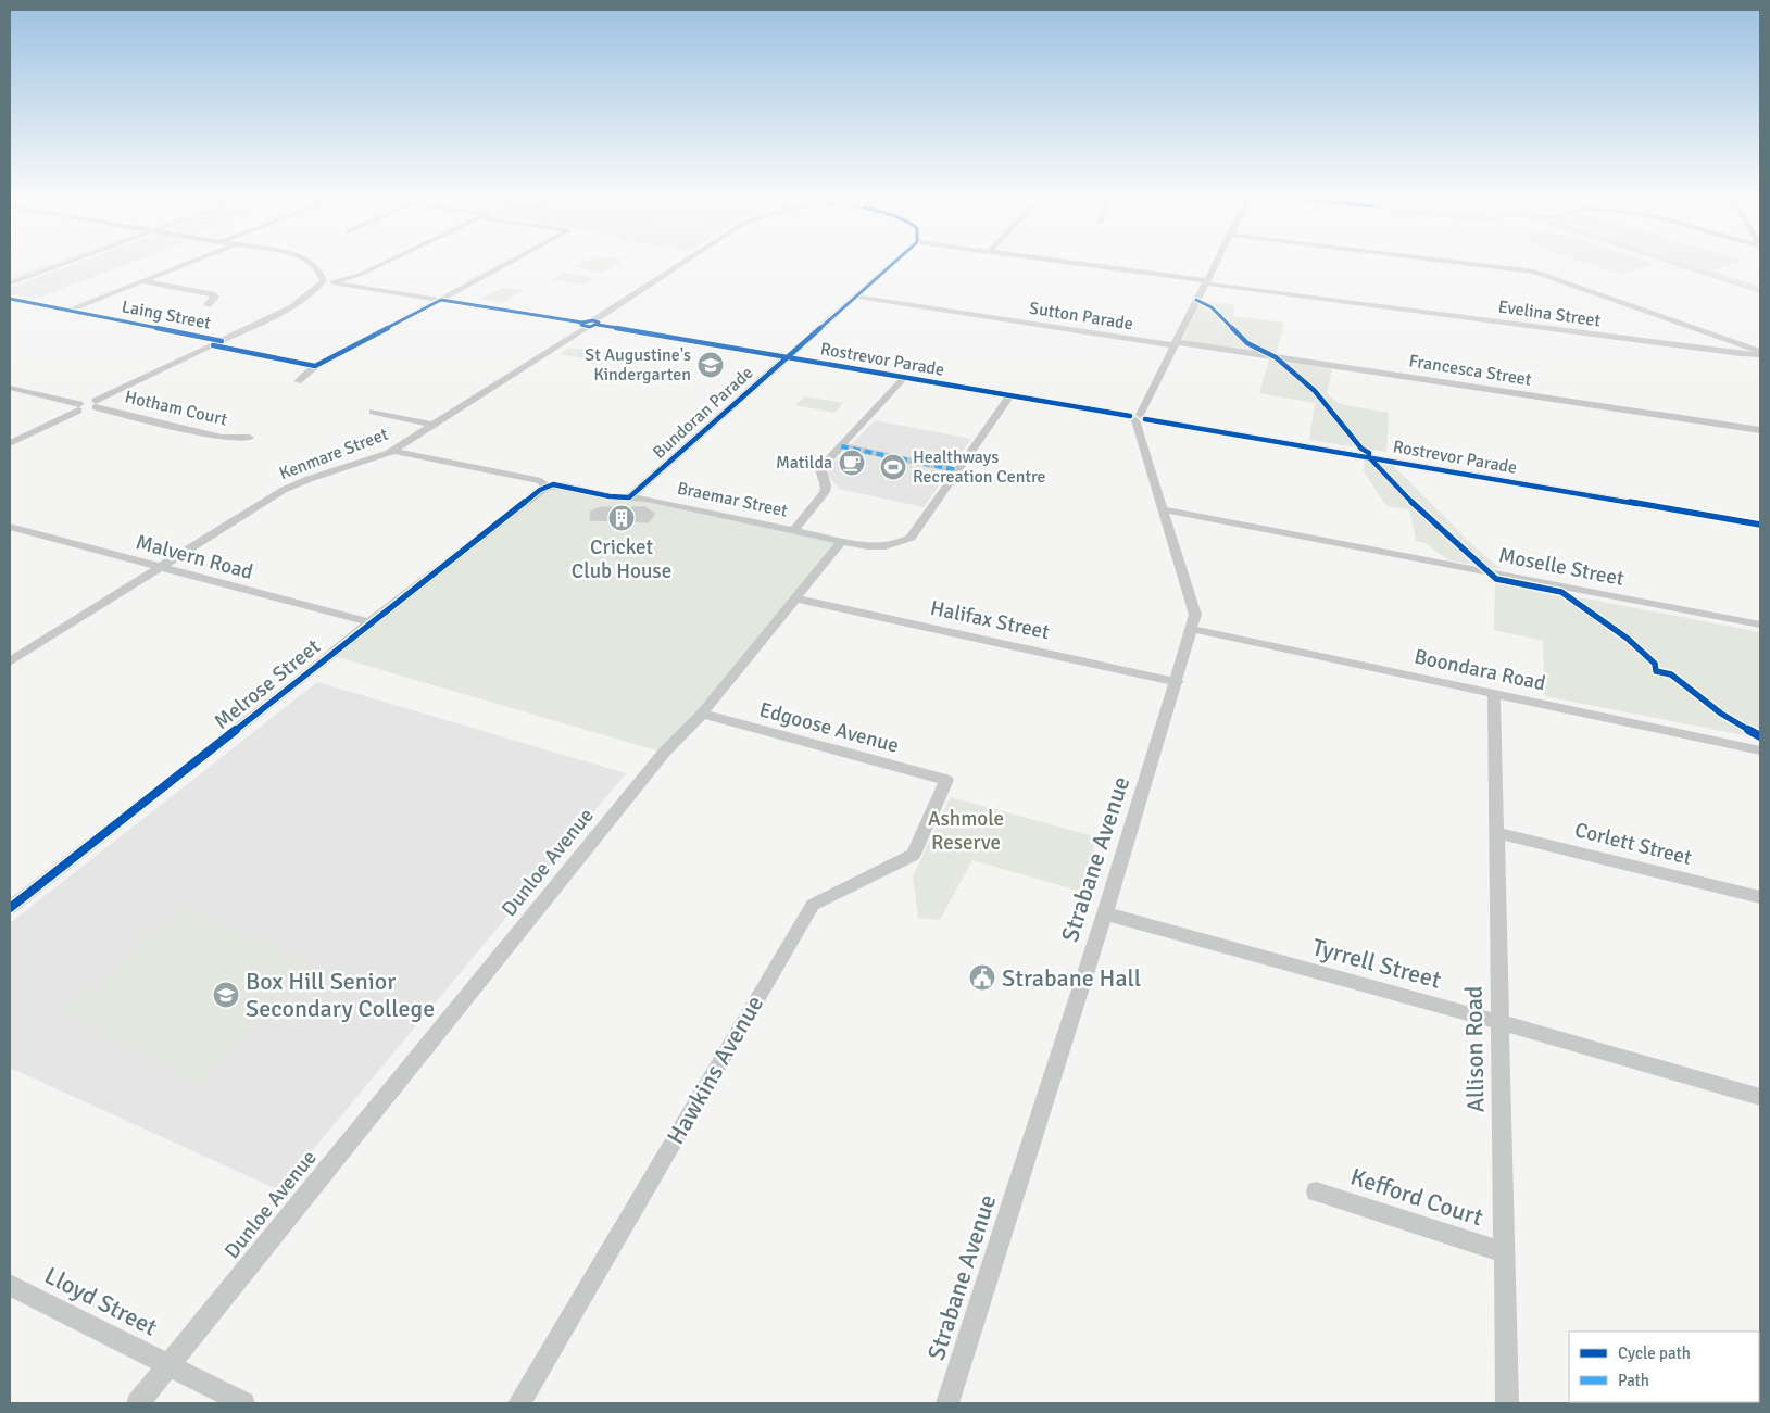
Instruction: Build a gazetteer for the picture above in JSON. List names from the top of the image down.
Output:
{
  "streets": {
    "street": [
      "Evelina Street",
      "Laing Street",
      "Sutton Parade",
      "Rostrevor Parade",
      "Francesca Street",
      "Hotham Court",
      "Bundoran Parade",
      "Kenmare Street",
      "Braemar Street",
      "Malvern Road",
      "Moselle Street",
      "Halifax Street",
      "Boondara Road",
      "Melrose Street",
      "Edgoose Avenue",
      "Corlett Street",
      "Strabane Avenue",
      "Dunloe Avenue",
      "Tyrrell Street",
      "Allison Road",
      "Hawkins Avenue",
      "Kefford Court",
      "Lloyd Street"
    ]
  },
  "crossings": [
    ["Sutton Parade", "Francesca Street"],
    ["Sutton Parade", "Bundoran Parade"],
    ["Rostrevor Parade", "Bundoran Parade"],
    ["Rostrevor Parade", "Kenmare Street"],
    ["Rostrevor Parade", "Strabane Avenue"],
    ["Bundoran Parade", "Braemar Street"],
    ["Kenmare Street", "Braemar Street"],
    ["Kenmare Street", "Malvern Road"],
    ["Braemar Street", "Melrose Street"],
    ["Braemar Street", "Dunloe Avenue"],
    ["Malvern Road", "Melrose Street"],
    ["Moselle Street", "Strabane Avenue"],
    ["Halifax Street", "Strabane Avenue"],
    ["Halifax Street", "Dunloe Avenue"],
    ["Boondara Road", "Strabane Avenue"],
    ["Boondara Road", "Allison Road"],
    ["Edgoose Avenue", "Dunloe Avenue"],
    ["Edgoose Avenue", "Hawkins Avenue"],
    ["Corlett Street", "Allison Road"],
    ["Strabane Avenue", "Tyrrell Street"],
    ["Dunloe Avenue", "Lloyd Street"],
    ["Tyrrell Street", "Allison Road"],
    ["Allison Road", "Kefford Court"]
  ],
  "parks": ["Ashmole Reserve"],
  "places": {
    "school or university": ["St Augustine's Kindergarten", "Box Hill Senior Secondary College"],
    "cafe": ["Matilda"],
    "sports": ["Healthways Recreation Centre"],
    "building": ["Cricket Club House"],
    "public building": ["Strabane Hall"]
  },
  "legend": ["Cycle path", "Path"]
}
